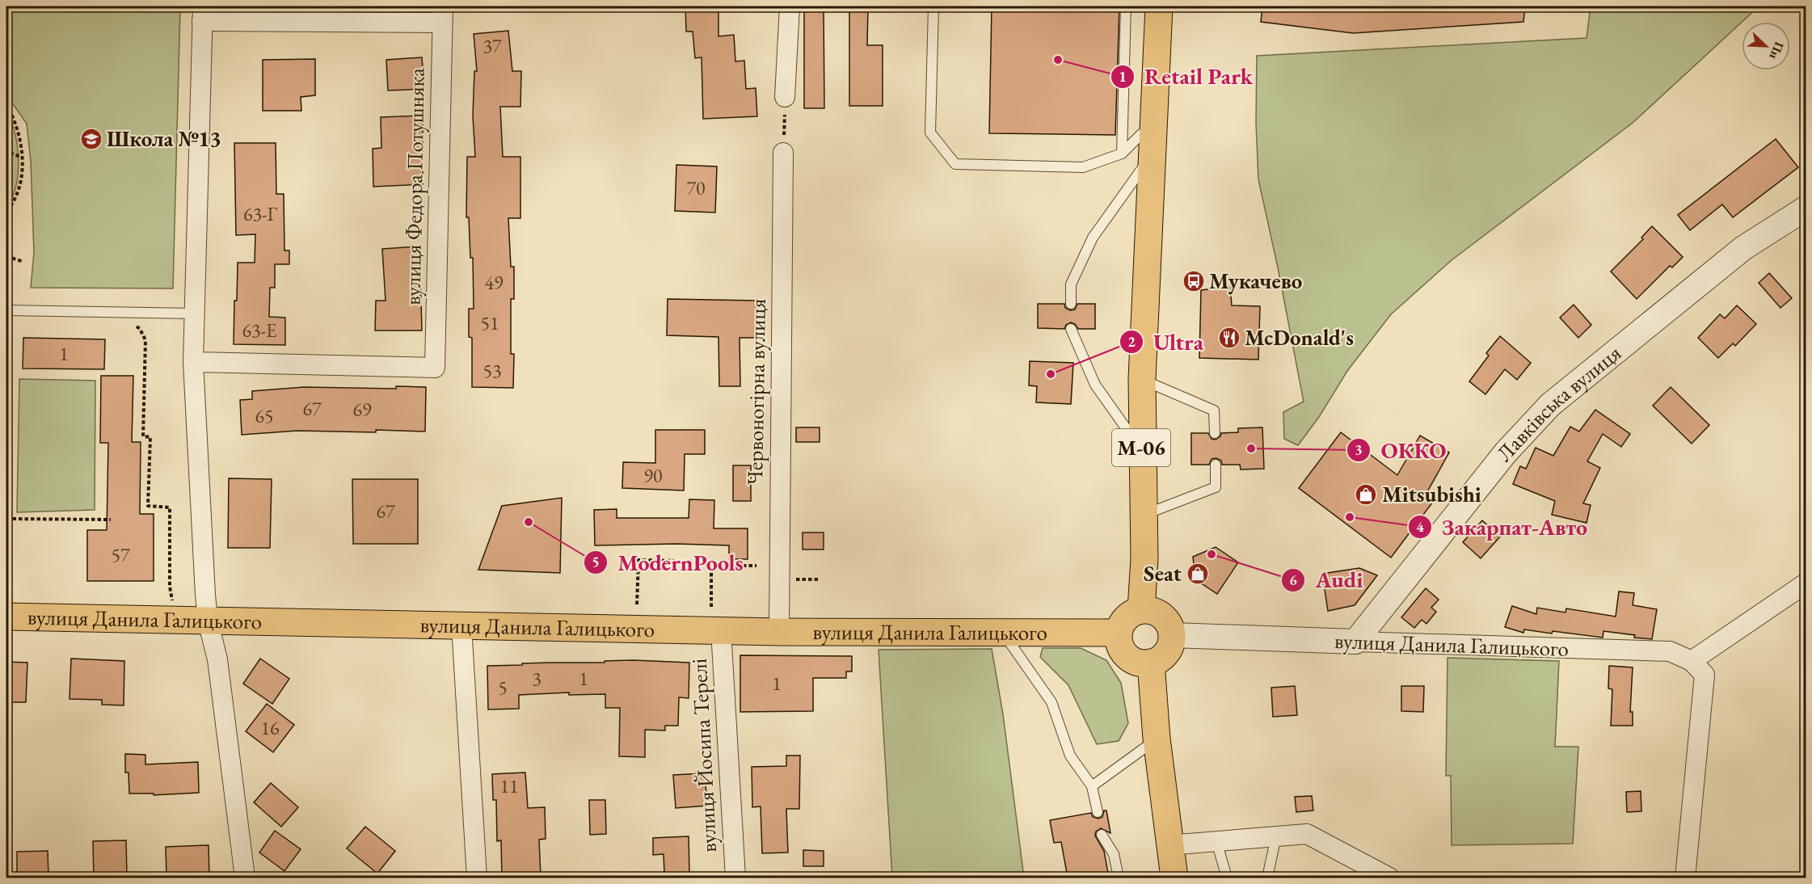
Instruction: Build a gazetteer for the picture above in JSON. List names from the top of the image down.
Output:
{
  "streets": {
    "main road": ["М-06", "вулиця Данила Галицького"],
    "street": [
      "вулиця Федора Потушняка",
      "Червоногірна вулиця",
      "Лавківська вулиця",
      "вулиця Йосипа Терелі"
    ]
  },
  "crossings": [
    ["Червоногірна вулиця", "вулиця Данила Галицького"],
    ["Лавківська вулиця", "вулиця Данила Галицького"],
    ["М-06", "вулиця Данила Галицького"],
    ["вулиця Данила Галицького", "вулиця Йосипа Терелі"]
  ],
  "places": {
    "other": [
      "Retail Park",
      "Ultra",
      "ОККО",
      "Закарпат-Авто",
      "ModernPools",
      "Audi"
    ],
    "school or university": ["Школа №13"],
    "bus stop": ["Мукачево"],
    "restaurant": ["McDonald's"],
    "shop": ["Mitsubishi", "Seat"]
  },
  "house_numbers": [
    "37",
    "70",
    "63-Г",
    "49",
    "51",
    "63-Е",
    "1",
    "53",
    "67",
    "69",
    "65",
    "90",
    "67",
    "57",
    "3",
    "1",
    "1",
    "5",
    "16",
    "11"
  ],
  "north": "bottom right"
}
